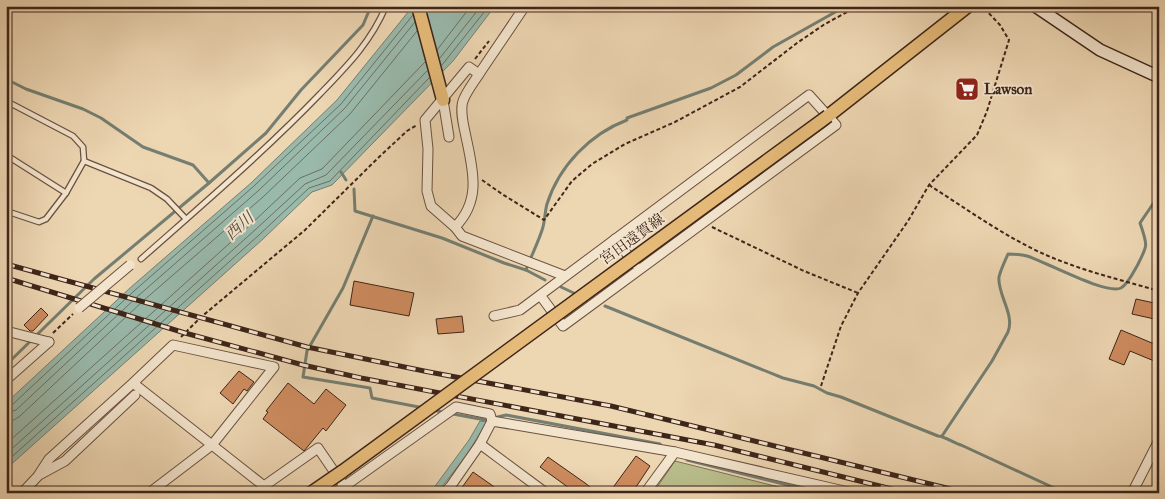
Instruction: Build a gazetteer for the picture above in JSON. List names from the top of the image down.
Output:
{
  "streets": {
    "main road": ["宮田遠賀線"]
  },
  "water": ["西川"],
  "places": {
    "supermarket": ["Lawson"]
  }
}
